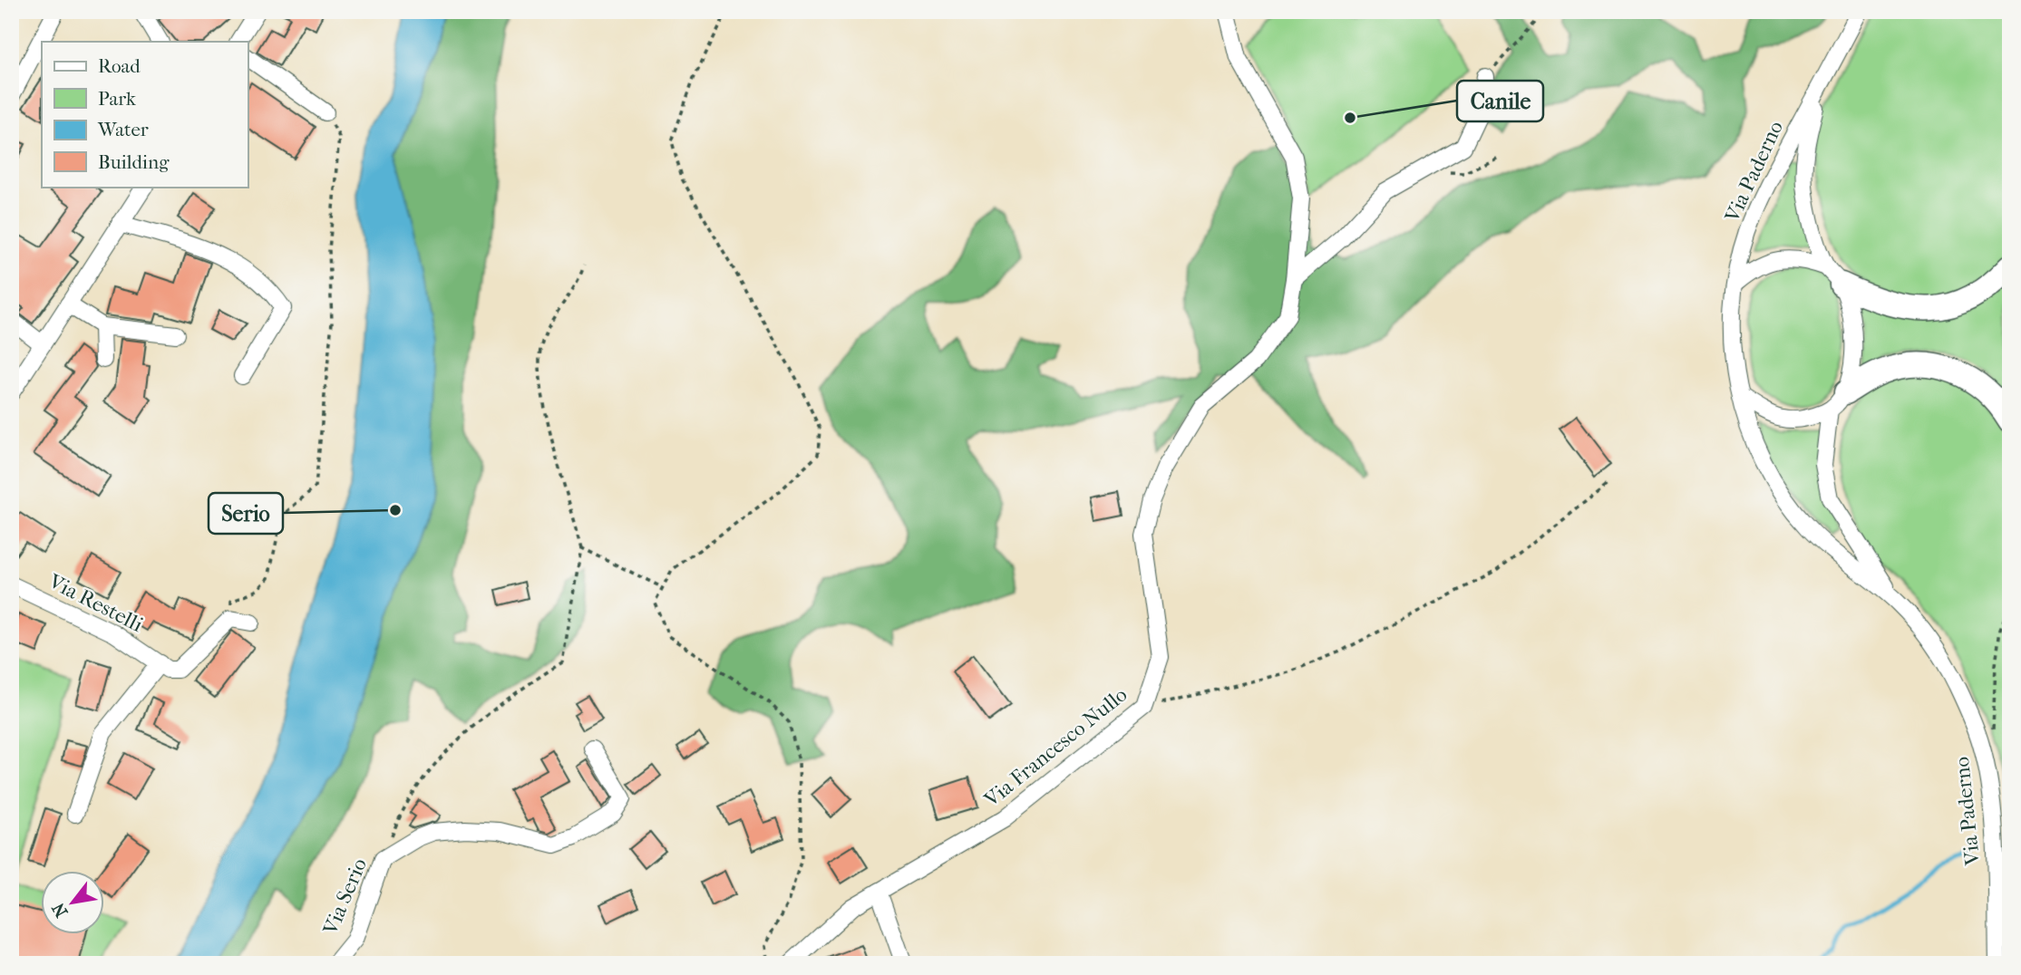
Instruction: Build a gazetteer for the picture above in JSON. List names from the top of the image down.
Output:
{
  "streets": {
    "street": [
      "Via Paderno",
      "Via Restelli",
      "Via Francesco Nullo",
      "Via Serio"
    ]
  },
  "places": ["Canile", "Serio"],
  "legend": [
    "Road",
    "Park",
    "Water",
    "Building"
  ],
  "north": "bottom left"
}
